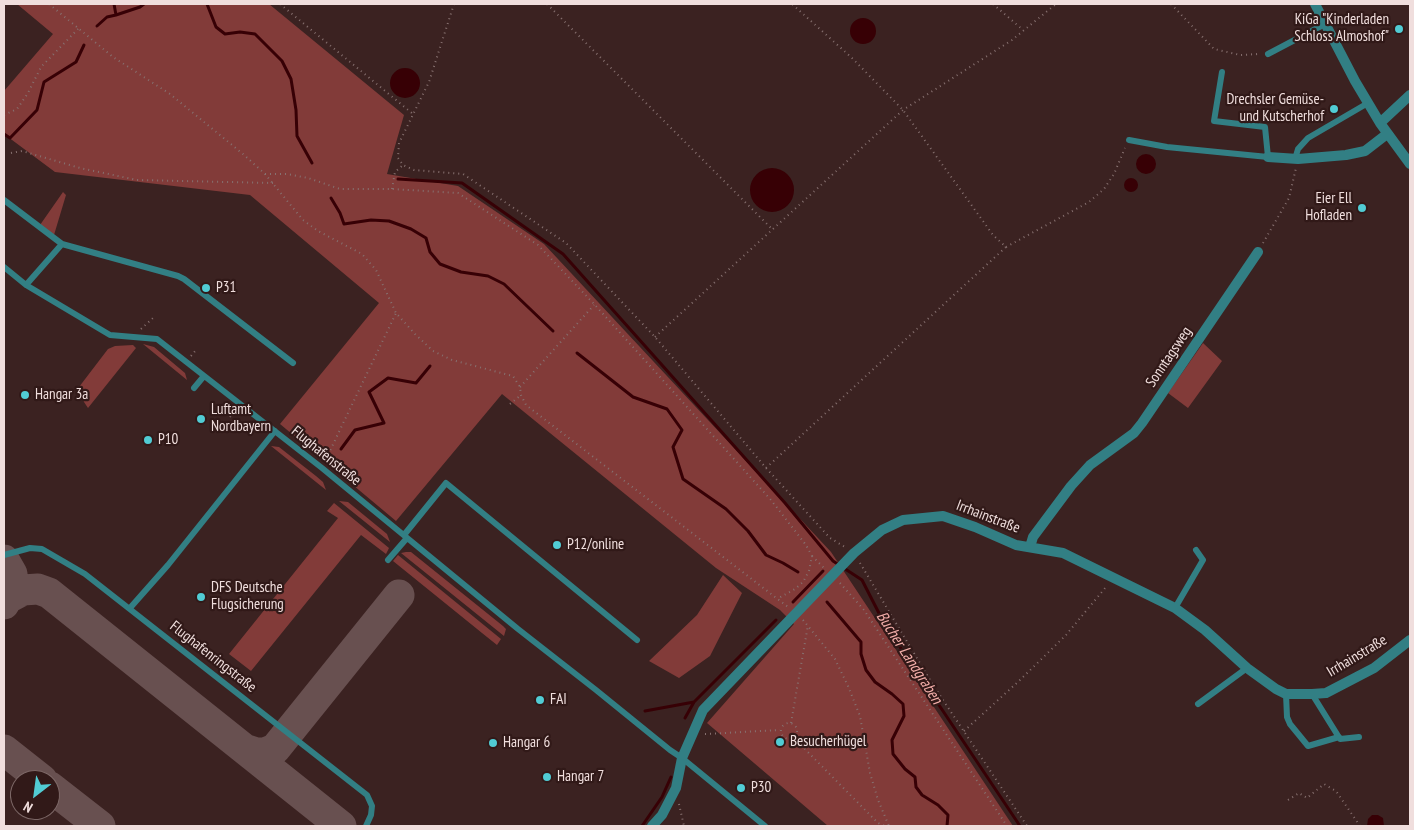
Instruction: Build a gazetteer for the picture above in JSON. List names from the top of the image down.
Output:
{
  "streets": {
    "street": ["Sonntagsweg", "Irrhainstraße"],
    "lane": ["Flughafenstraße", "Flughafenringstraße"]
  },
  "crossings": [
    ["Sonntagsweg", "Irrhainstraße"],
    ["Flughafenstraße", "Irrhainstraße"]
  ],
  "water": ["Bucher Landgraben"],
  "places": [
    "KiGa \"Kinderladen Schloss Almoshof\"",
    "Drechsler Gemüse- und Kutscherhof",
    "Eier Ell Hofladen",
    "P31",
    "Hangar 3a",
    "Luftamt Nordbayern",
    "P10",
    "P12/online",
    "DFS Deutsche Flugsicherung",
    "FAI",
    "Besucherhügel",
    "Hangar 6",
    "Hangar 7",
    "P30"
  ],
  "north": "bottom left"
}
